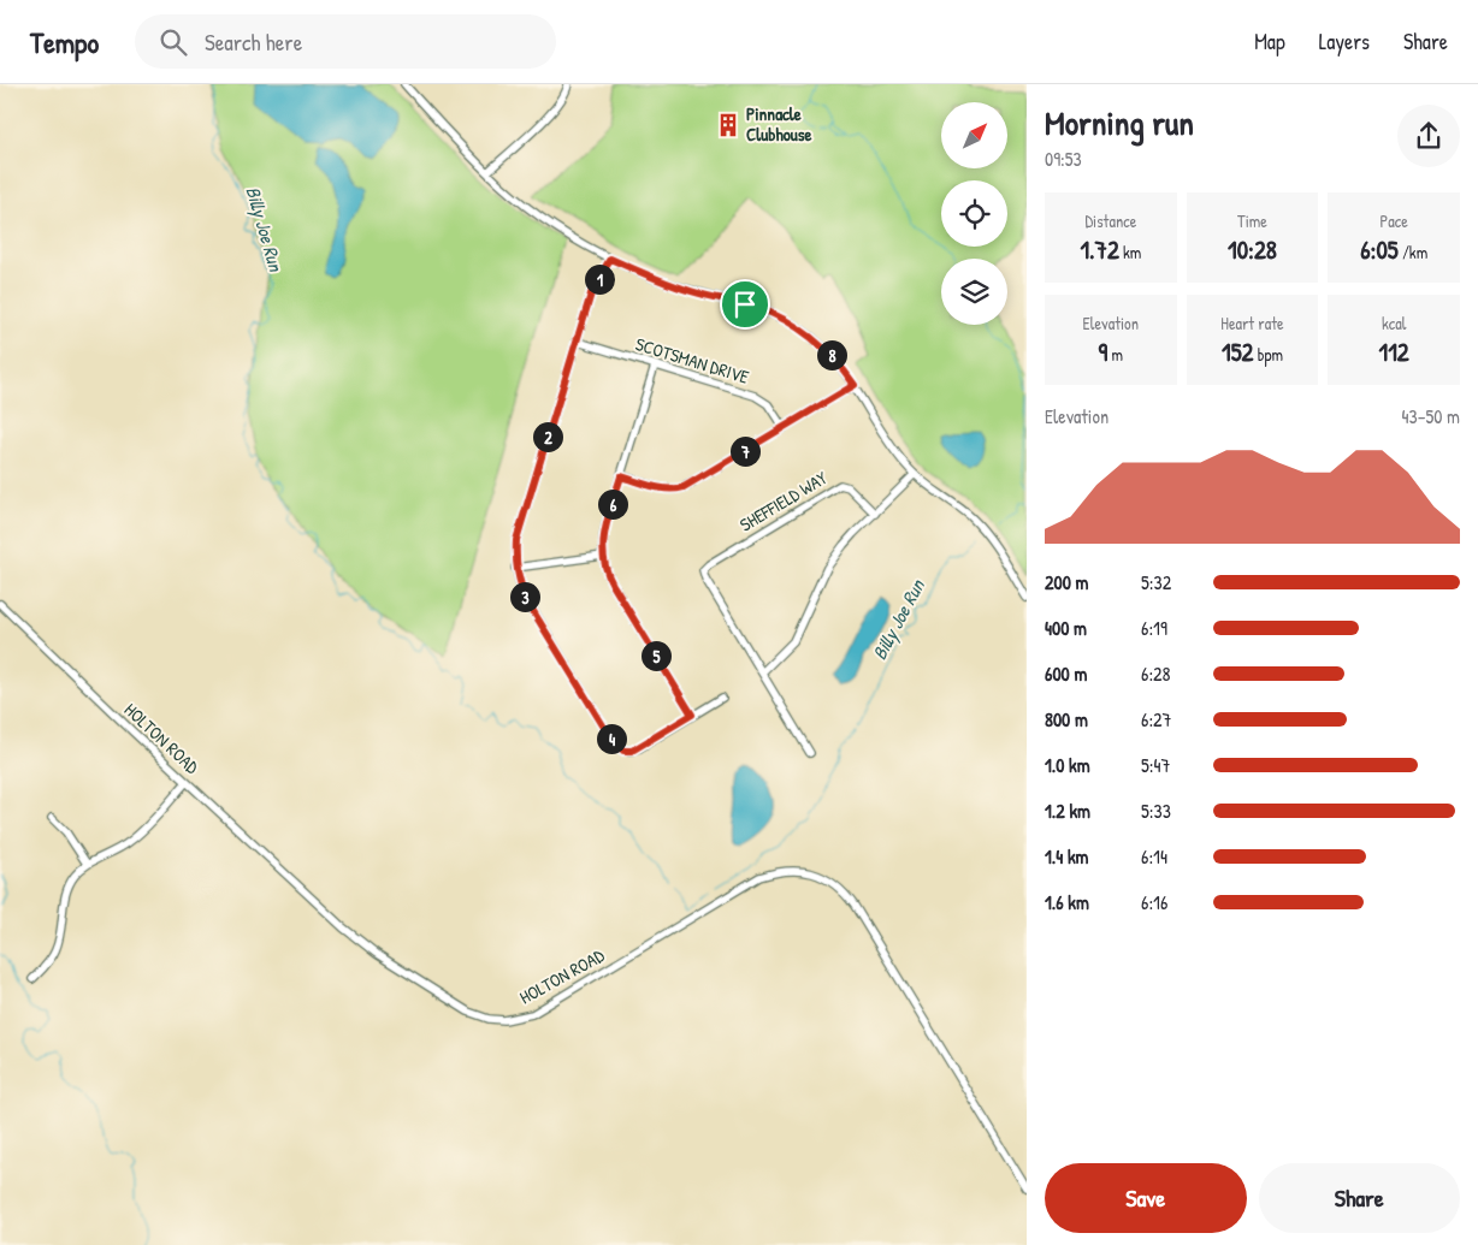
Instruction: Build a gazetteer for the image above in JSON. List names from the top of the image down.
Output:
{
  "streets": {
    "street": ["SCOTSMAN DRIVE", "SHEFFIELD WAY", "HOLTON ROAD"]
  },
  "water": ["Billy Joe Run"],
  "places": {
    "building": ["Pinnacle Clubhouse"]
  },
  "north": "top right",
  "page": {
    "header": "Tempo",
    "search": "Search here",
    "nav": ["Map", "Layers", "Share"],
    "heading": ["Morning run", "09:53"],
    "stats": [
      ["Distance", "1.72 km"],
      ["Time", "10:28"],
      ["Pace", "6:05 /km"],
      ["Elevation", "9 m"],
      ["Heart rate", "152 bpm"],
      ["kcal", "112"]
    ],
    "pins": [
      "1",
      "8",
      "2",
      "7",
      "6",
      "3",
      "5",
      "4"
    ],
    "chart": ["Elevation", "43–50 m"],
    "list": [
      {
        "name": "200 m",
        "note": "5:32"
      },
      {
        "name": "400 m",
        "note": "6:19"
      },
      {
        "name": "600 m",
        "note": "6:28"
      },
      {
        "name": "800 m",
        "note": "6:27"
      },
      {
        "name": "1.0 km",
        "note": "5:47"
      },
      {
        "name": "1.2 km",
        "note": "5:33"
      },
      {
        "name": "1.4 km",
        "note": "6:14"
      },
      {
        "name": "1.6 km",
        "note": "6:16"
      }
    ],
    "buttons": ["Save", "Share"]
  }
}
